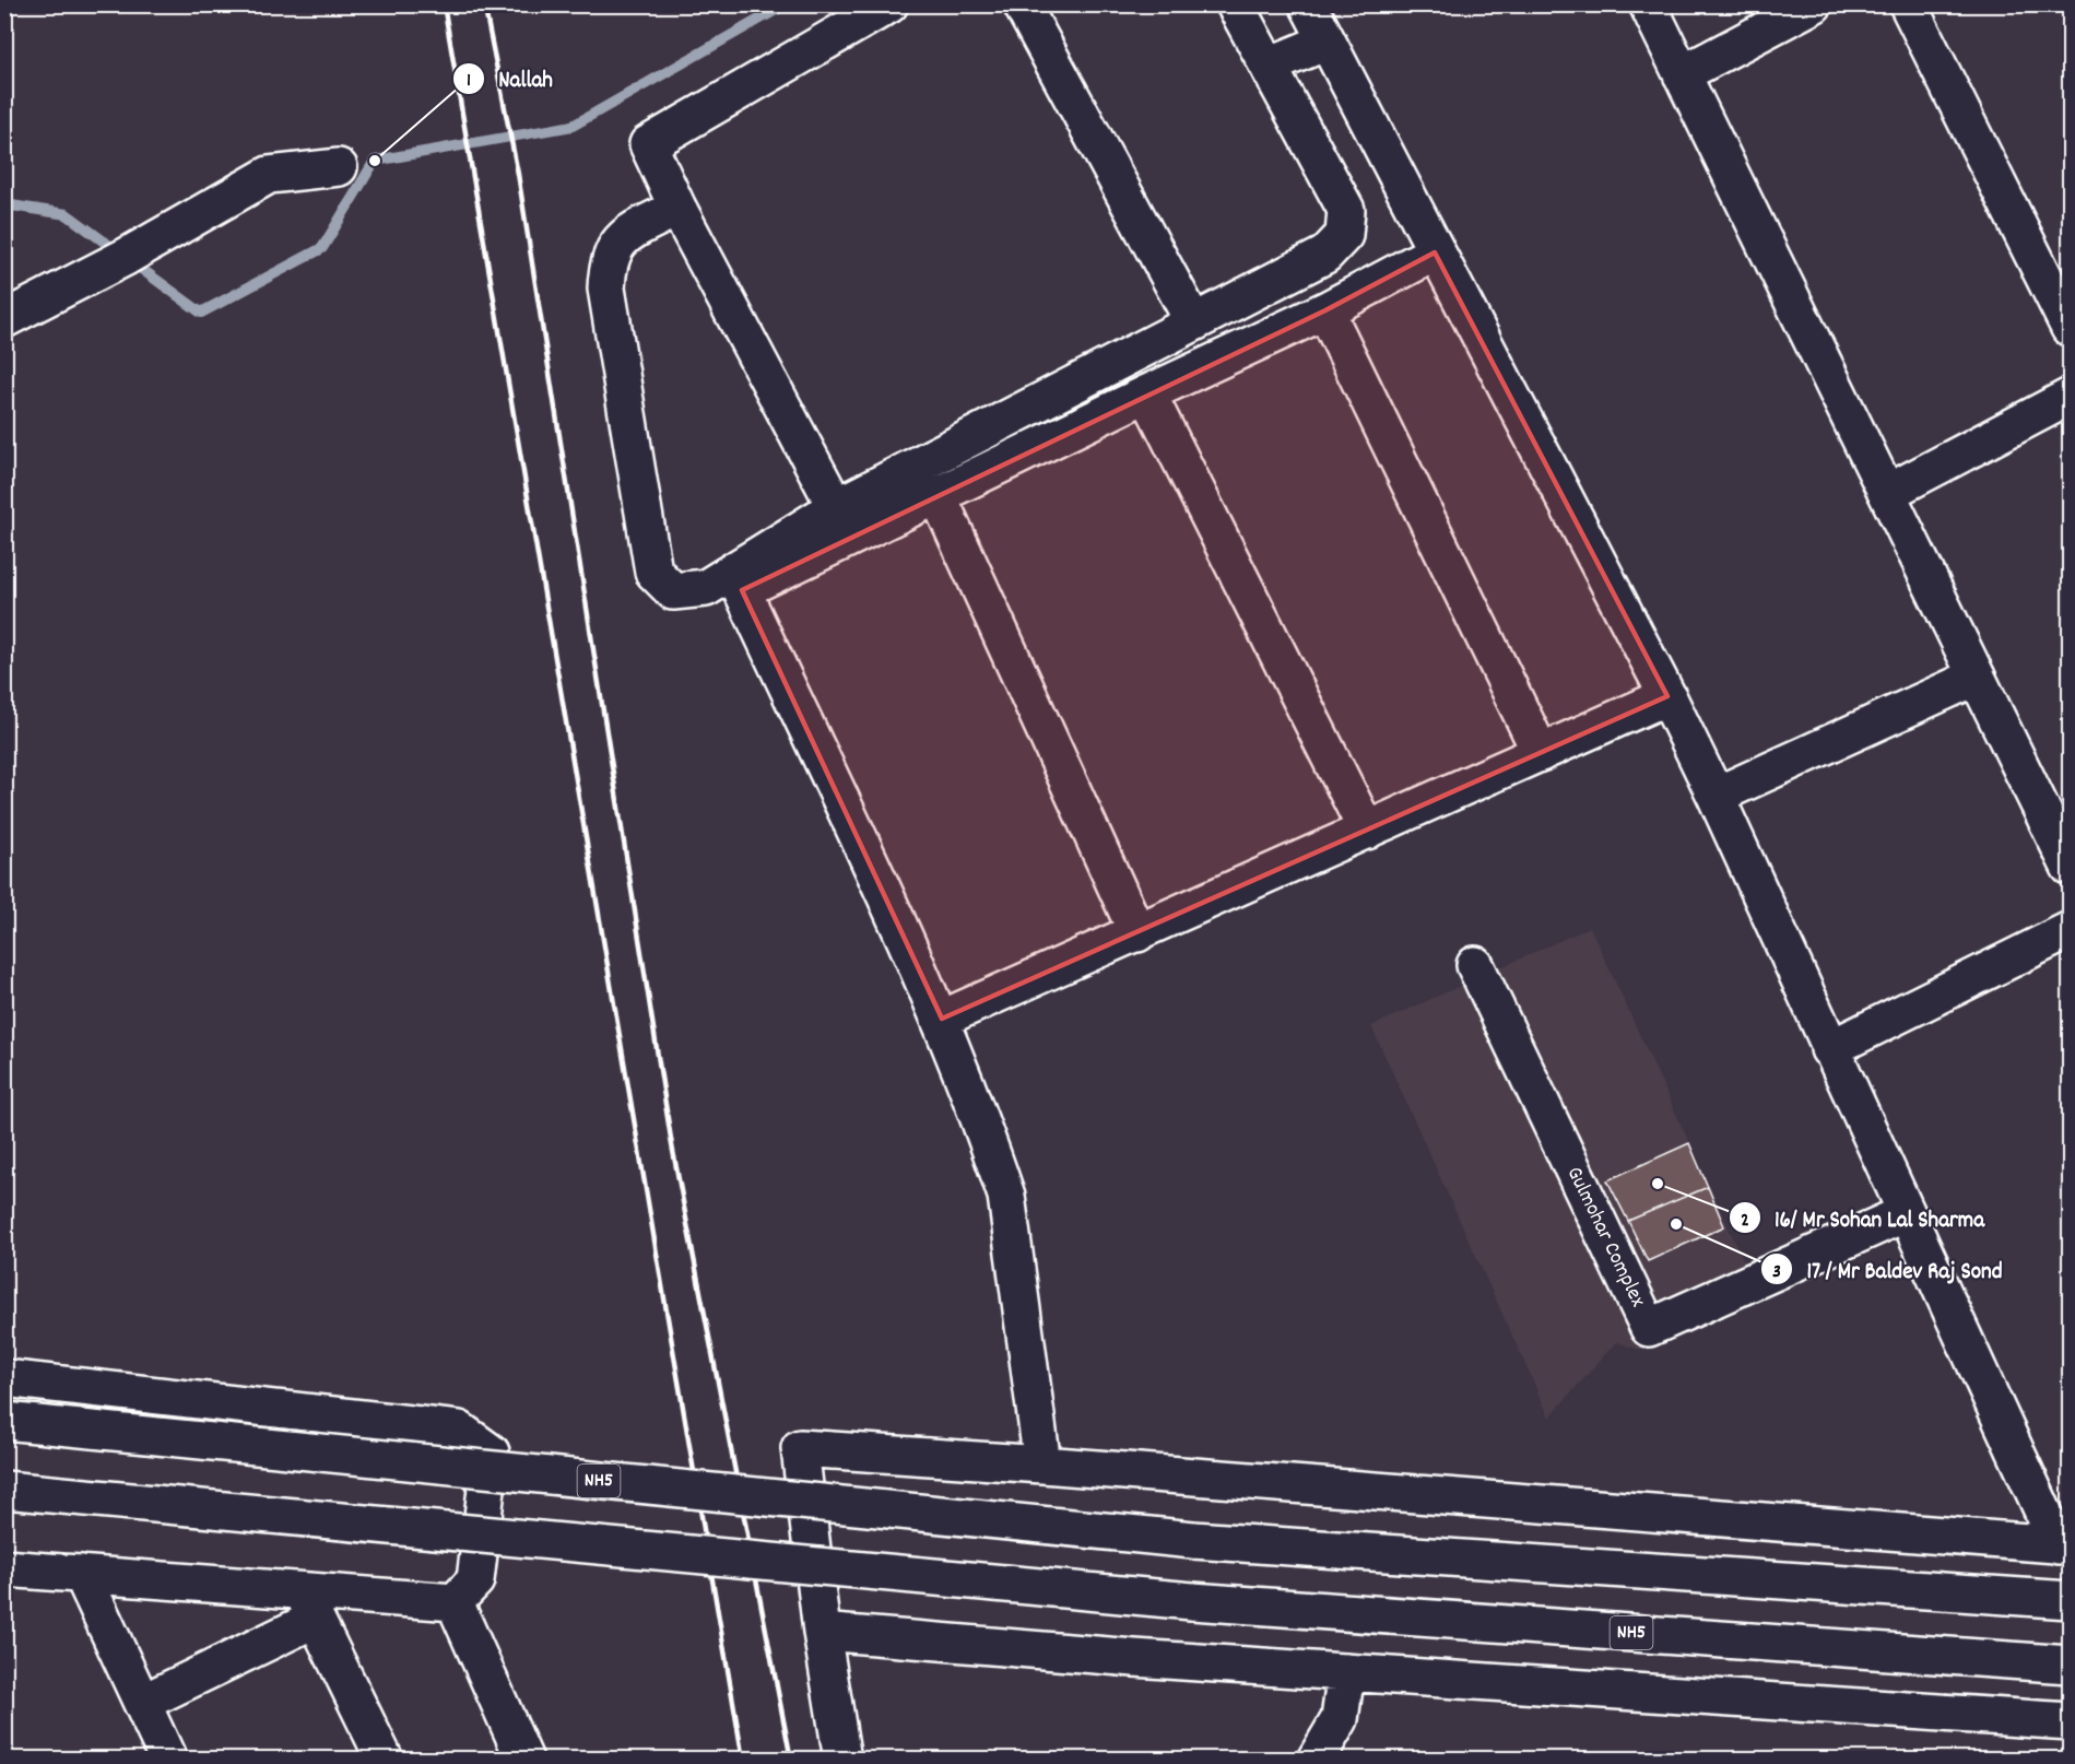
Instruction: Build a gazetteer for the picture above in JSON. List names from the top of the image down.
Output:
{
  "streets": {
    "main road": ["Gulmohar Complex", "NH5"]
  },
  "places": ["Nallah", "16/ Mr Sohan Lal Sharma", "17 / Mr Baldev Raj Sond"]
}
